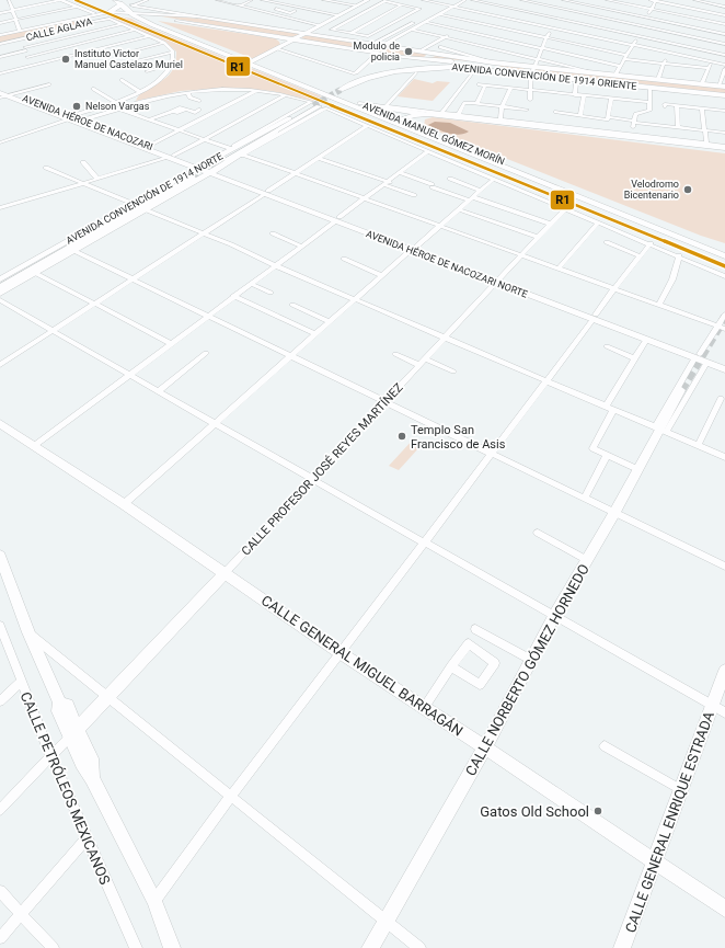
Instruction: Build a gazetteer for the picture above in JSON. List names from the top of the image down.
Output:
{
  "streets": {
    "main road": ["AVENIDA CONVENCIÓN DE 1914 ORIENTE", "AVENIDA MANUEL GÓMEZ MORÍN", "AVENIDA CONVENCIÓN DE 1914 NORTE"],
    "street": [
      "CALLE AGLAYA",
      "AVENIDA HÉROE DE NACOZARI",
      "AVENIDA HÉROE DE NACOZARI NORTE",
      "CALLE PROFESOR JOSÉ REYES MARTÍNEZ",
      "CALLE GENERAL MIGUEL BARRAGÁN",
      "CALLE NORBERTO GÓMEZ HORNEDO",
      "CALLE PETRÓLEOS MEXICANOS",
      "CALLE GENERAL ENRIQUE ESTRADA"
    ]
  },
  "crossings": [
    ["CALLE AGLAYA", "AVENIDA MANUEL GÓMEZ MORÍN"],
    ["AVENIDA HÉROE DE NACOZARI", "AVENIDA HÉROE DE NACOZARI NORTE"],
    ["AVENIDA CONVENCIÓN DE 1914 NORTE", "AVENIDA HÉROE DE NACOZARI NORTE"],
    ["AVENIDA HÉROE DE NACOZARI NORTE", "CALLE PROFESOR JOSÉ REYES MARTÍNEZ"],
    ["AVENIDA HÉROE DE NACOZARI NORTE", "CALLE NORBERTO GÓMEZ HORNEDO"],
    ["CALLE PROFESOR JOSÉ REYES MARTÍNEZ", "CALLE GENERAL MIGUEL BARRAGÁN"],
    ["CALLE PROFESOR JOSÉ REYES MARTÍNEZ", "CALLE PETRÓLEOS MEXICANOS"],
    ["CALLE GENERAL MIGUEL BARRAGÁN", "CALLE NORBERTO GÓMEZ HORNEDO"],
    ["CALLE GENERAL MIGUEL BARRAGÁN", "CALLE GENERAL ENRIQUE ESTRADA"]
  ],
  "places": [
    "Modulo de policia",
    "Instituto Victor Manuel Castelazo Muriel",
    "Nelson Vargas",
    "Velodromo Bicentenario",
    "Templo San Francisco de Asis",
    "Gatos Old School"
  ],
  "lines": ["transit line R1"]
}
